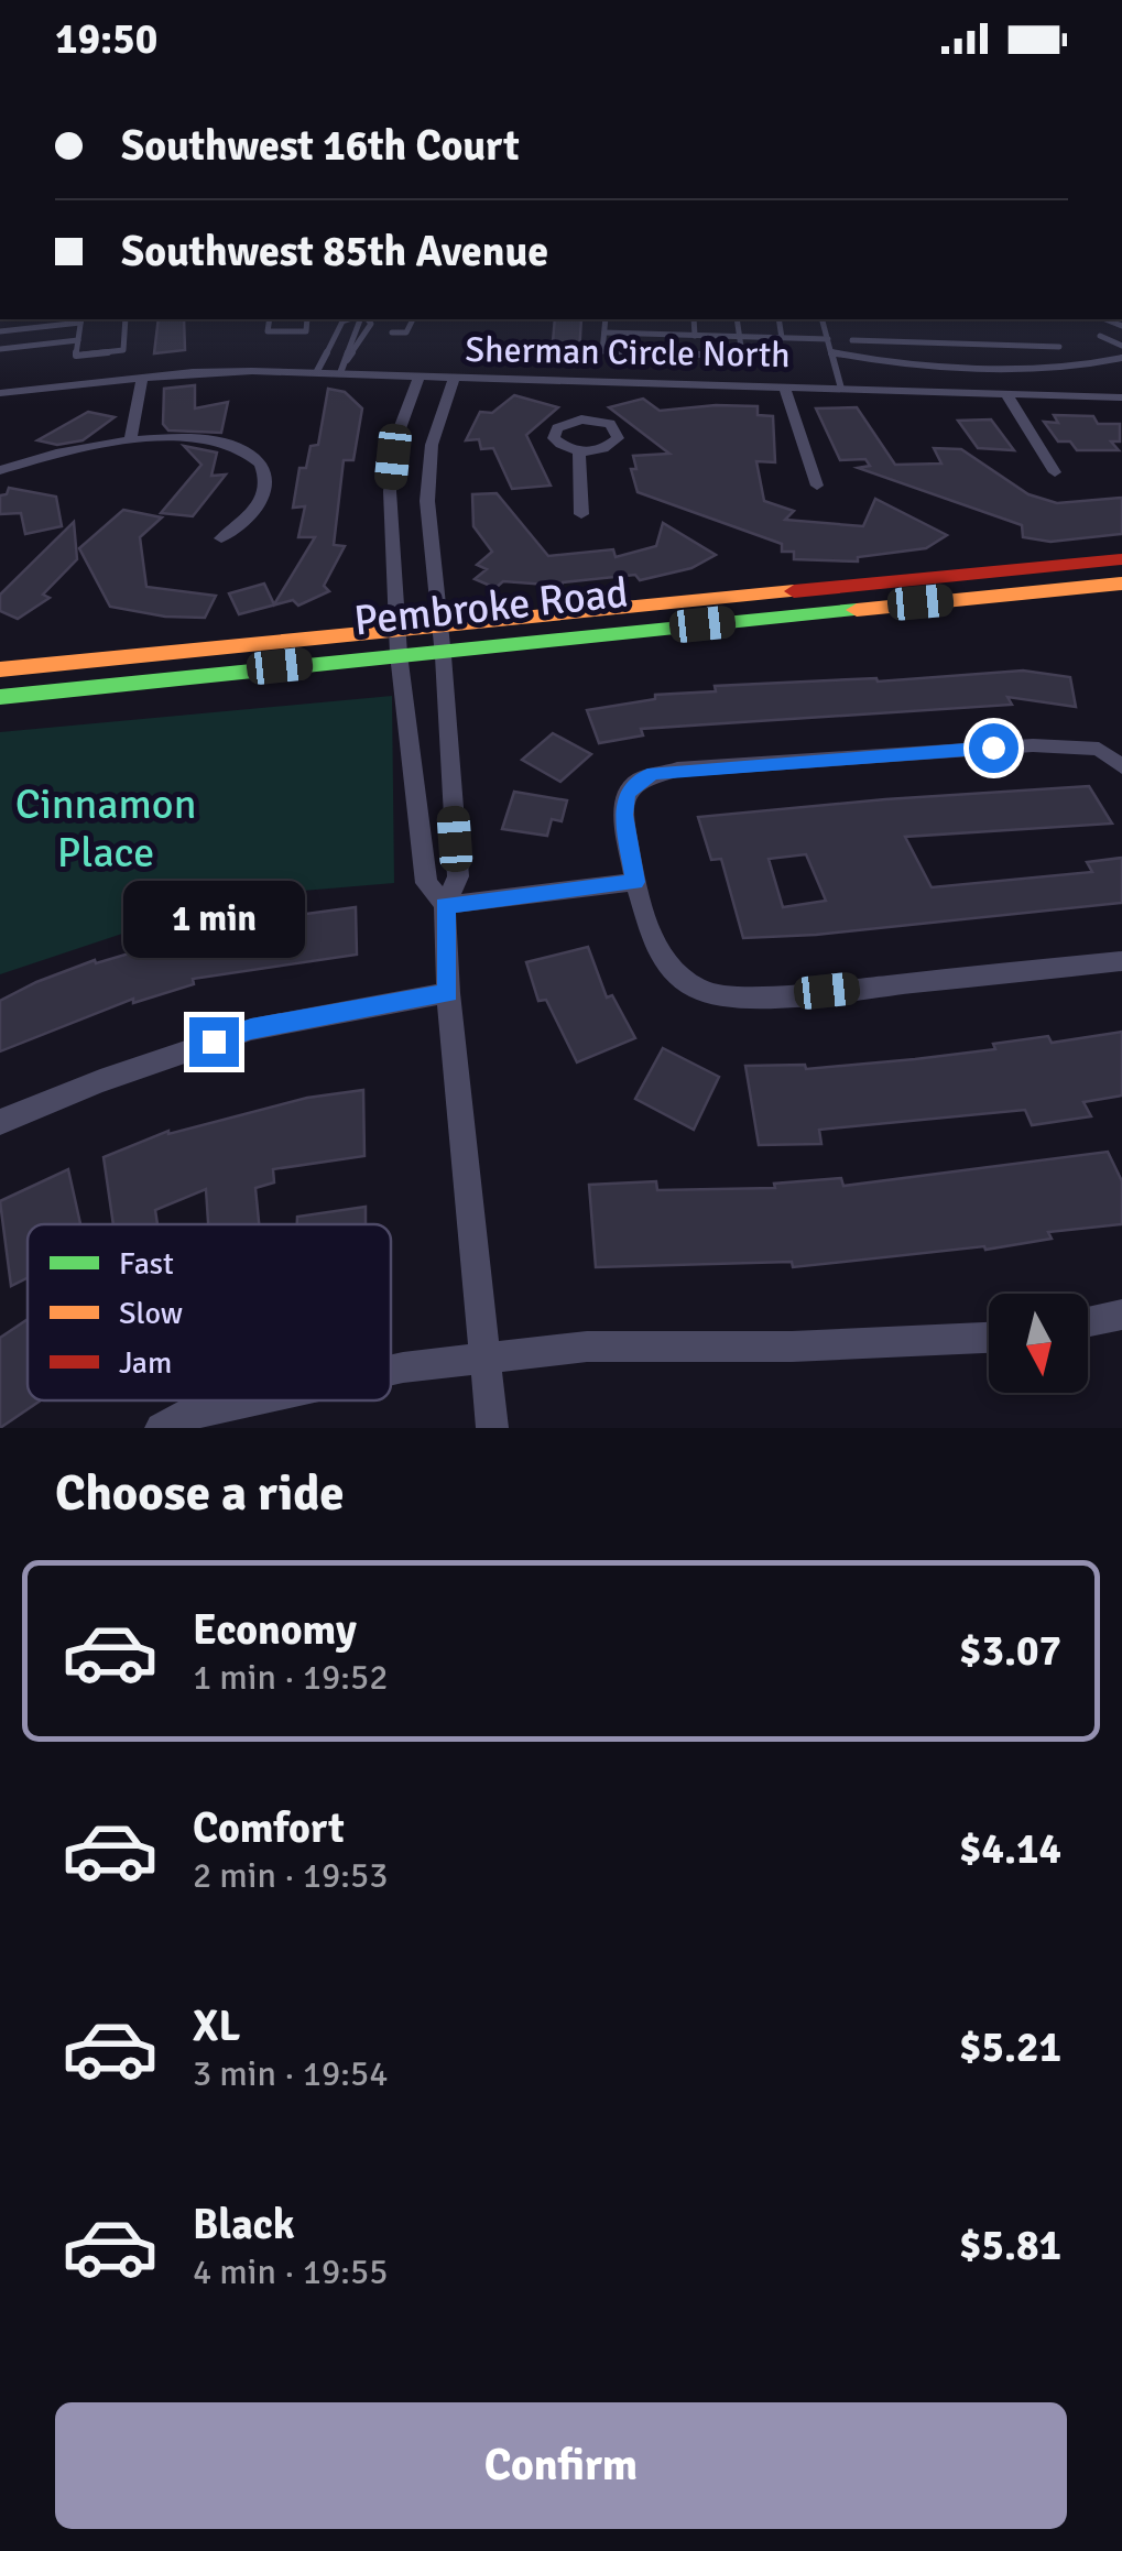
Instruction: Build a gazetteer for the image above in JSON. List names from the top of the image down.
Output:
{
  "streets": {
    "main road": ["Pembroke Road"],
    "street": ["Sherman Circle North"]
  },
  "parks": ["Cinnamon Place"],
  "legend": ["Fast", "Slow", "Jam"],
  "north": "bottom",
  "page": {
    "status": "19:50",
    "banner": ["Southwest 16th Court", "Southwest 85th Avenue"],
    "bubble": "1 min",
    "heading": "Choose a ride",
    "list": [
      {
        "name": "Economy",
        "note": "1 min · 19:52",
        "value": "$3.07"
      },
      {
        "name": "Comfort",
        "note": "2 min · 19:53",
        "value": "$4.14"
      },
      {
        "name": "XL",
        "note": "3 min · 19:54",
        "value": "$5.21"
      },
      {
        "name": "Black",
        "note": "4 min · 19:55",
        "value": "$5.81"
      }
    ],
    "buttons": "Confirm"
  }
}
